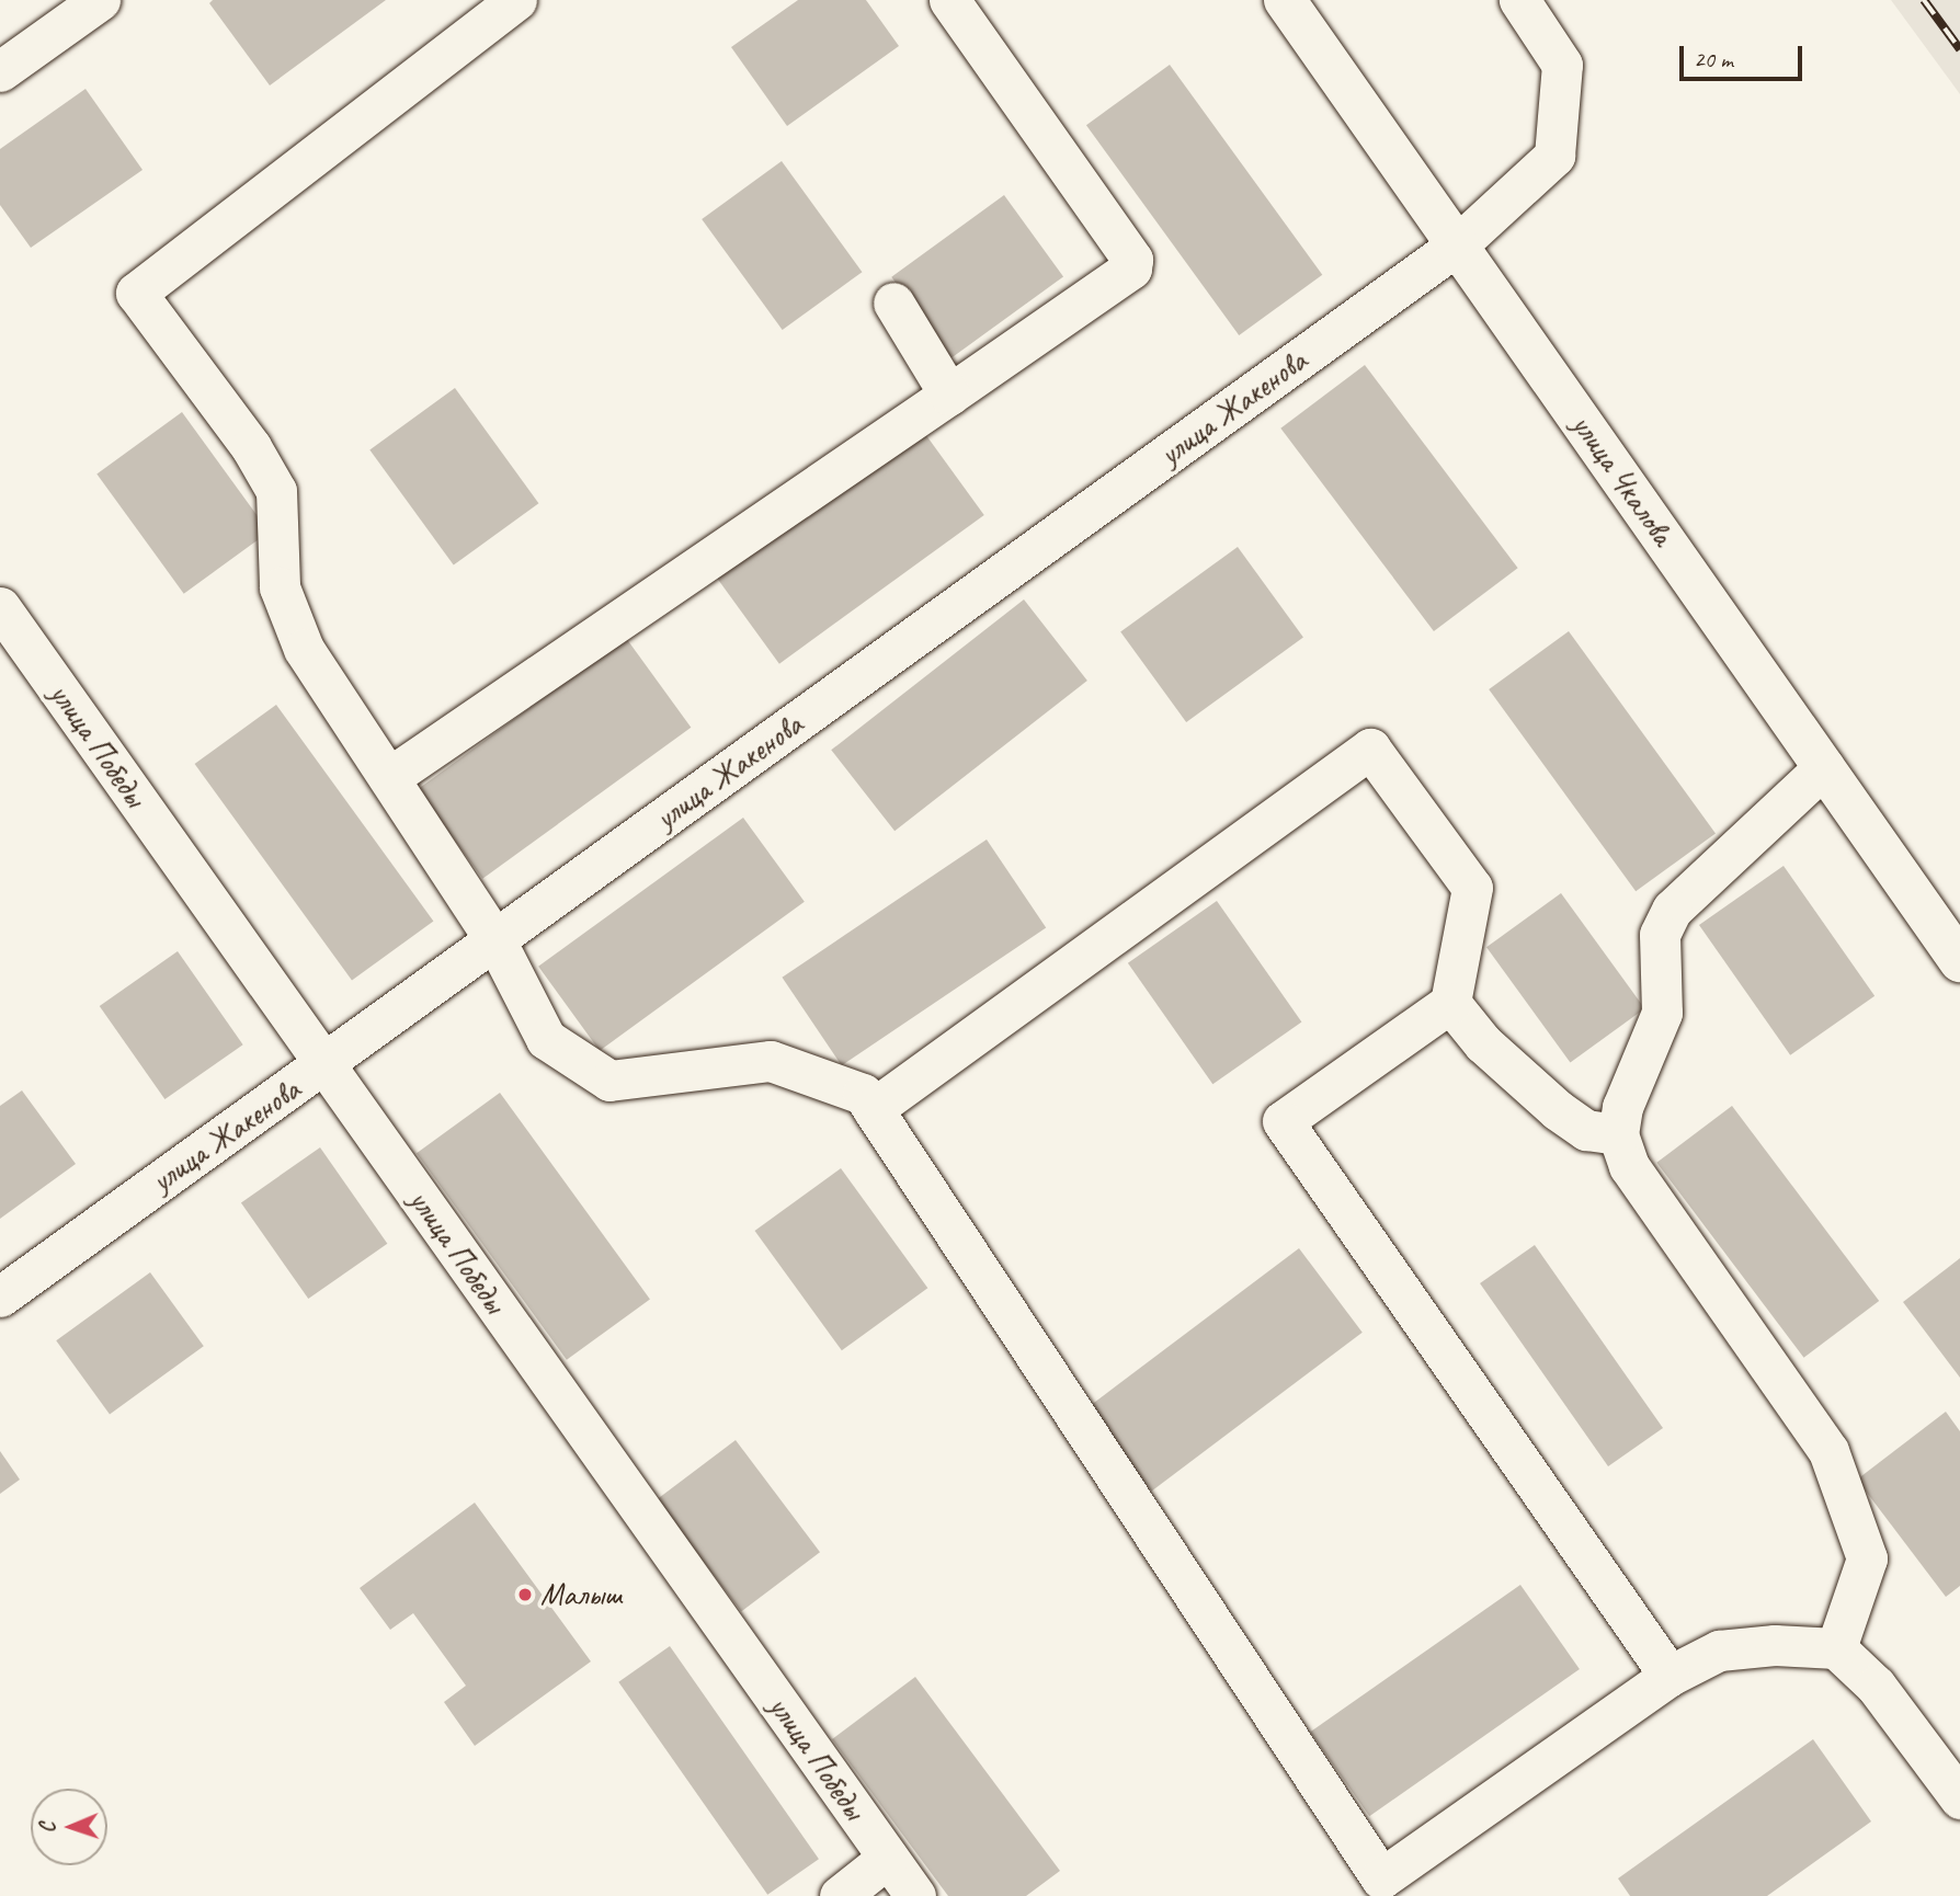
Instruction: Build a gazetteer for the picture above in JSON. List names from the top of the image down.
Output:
{
  "streets": {
    "main road": ["улица Чкалова"],
    "street": ["улица Жакенова", "улица Победы"]
  },
  "crossings": [
    ["улица Жакенова", "улица Чкалова"],
    ["улица Жакенова", "улица Победы"]
  ],
  "places": ["Малыш"],
  "scale_bar": "20 m",
  "north": "left"
}
